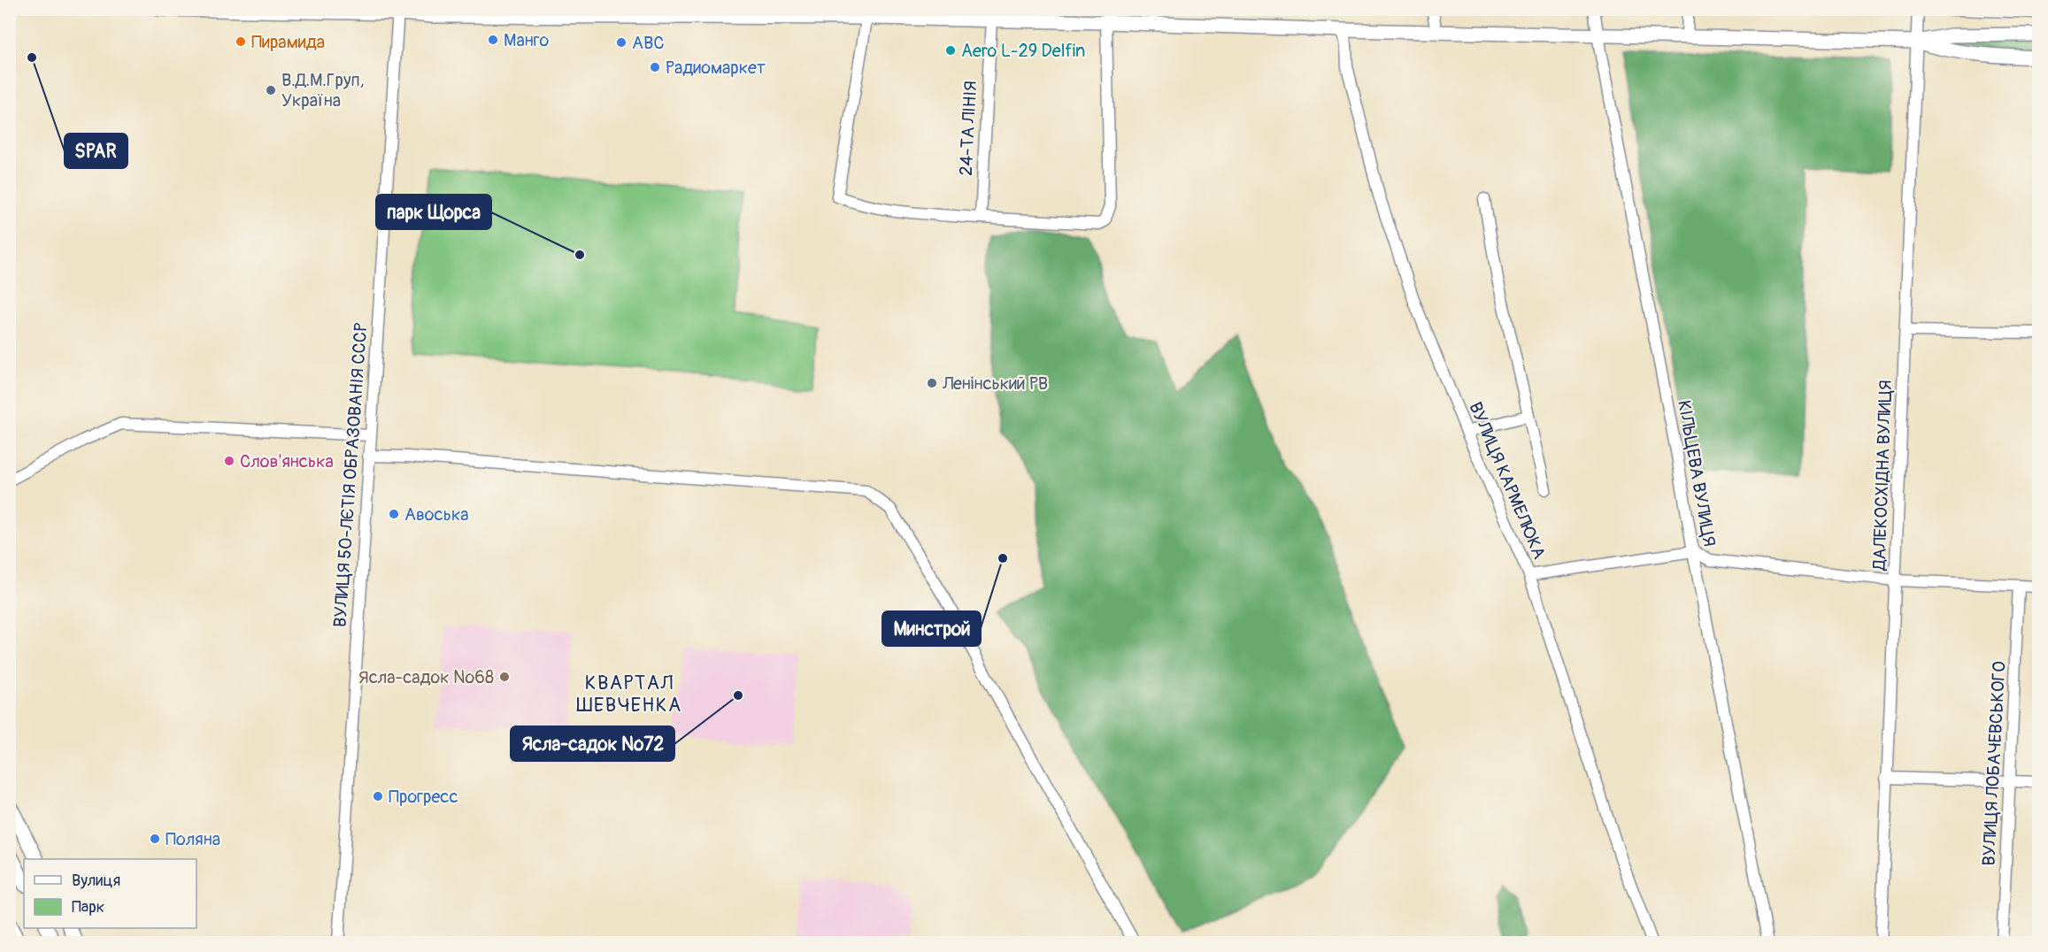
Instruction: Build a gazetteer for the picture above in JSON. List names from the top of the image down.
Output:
{
  "streets": {
    "street": [
      "24-ТА ЛІНІЯ",
      "КІЛЬЦЕВА ВУЛИЦЯ",
      "ВУЛИЦЯ 50-ЛЄТІЯ ОБРАЗОВАНІЯ СССР",
      "ДАЛЕКОСХІДНА ВУЛИЦЯ",
      "ВУЛИЦЯ КАРМЕЛЮКА",
      "ВУЛИЦЯ ЛОБАЧЕВСЬКОГО"
    ]
  },
  "districts": ["КВАРТАЛ ШЕВЧЕНКА"],
  "places": [
    "Манго",
    "Пирамида",
    "АВС",
    "Aero L-29 Delfin",
    "SPAR",
    "Радиомаркет",
    "В.Д.М.Груп, Україна",
    "парк Щорса",
    "Ленінський РВ",
    "Слов'янська",
    "Авоська",
    "Минстрой",
    "Ясла-садок №68",
    "Ясла-садок №72",
    "Прогресс",
    "Поляна"
  ],
  "legend": ["Вулиця", "Парк"]
}
